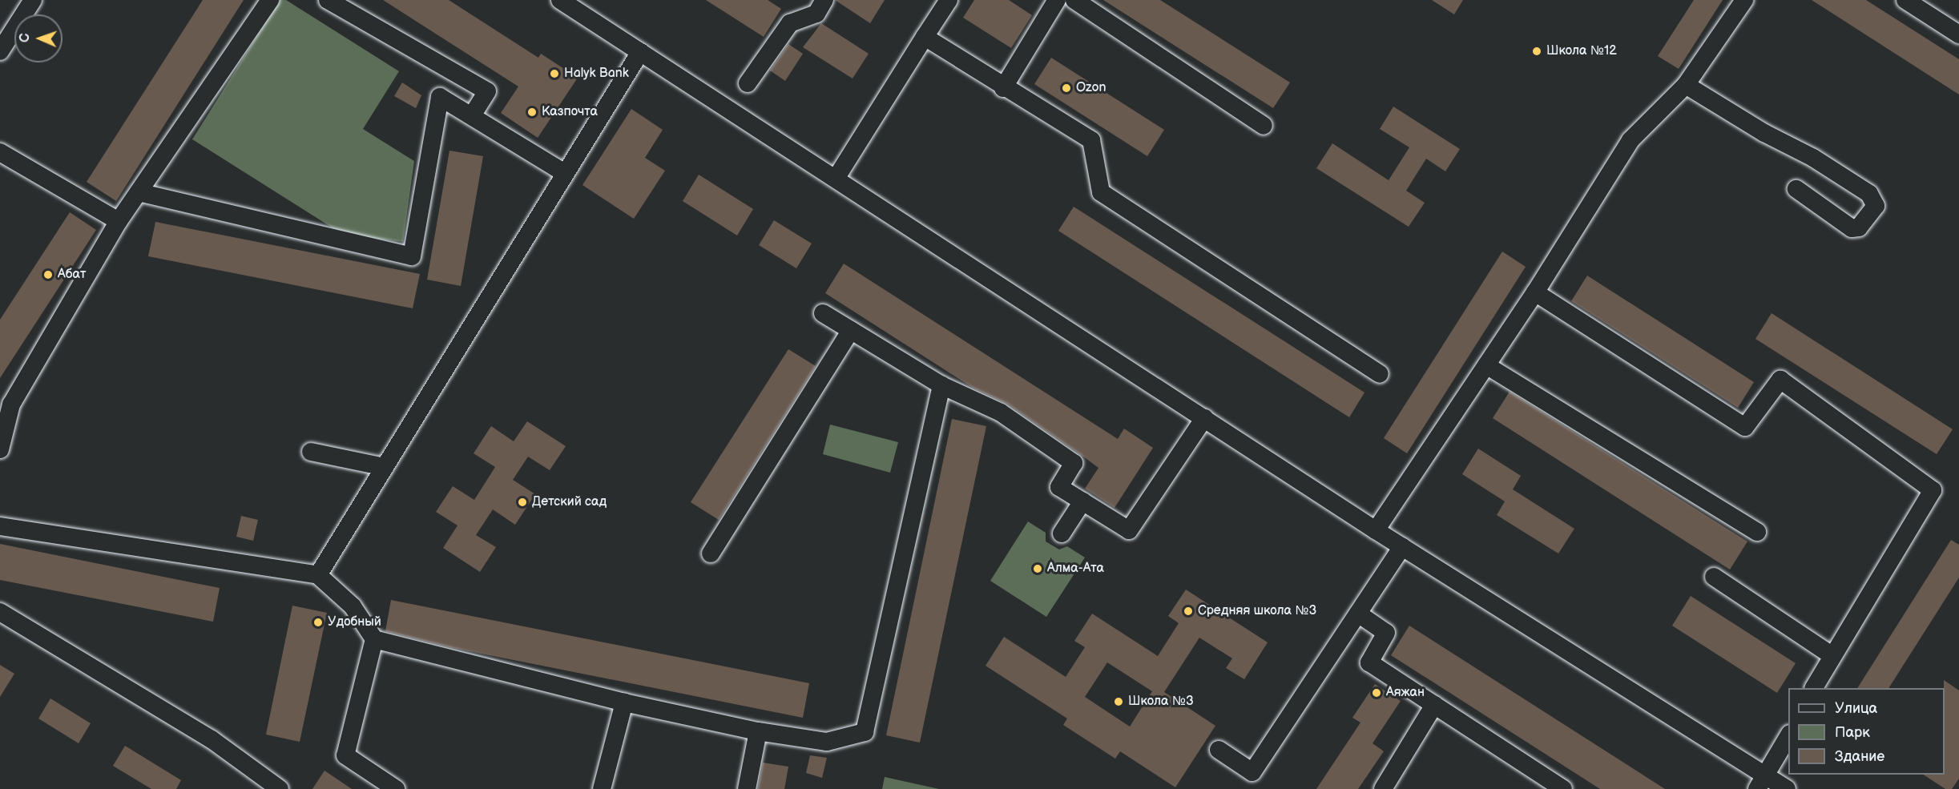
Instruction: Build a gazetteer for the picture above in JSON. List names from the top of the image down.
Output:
{
  "places": [
    "Школа №12",
    "Halyk Bank",
    "Ozon",
    "Казпочта",
    "Абат",
    "Детский сад",
    "Алма-Ата",
    "Средняя школа №3",
    "Удобный",
    "Аяжан",
    "Школа №3"
  ],
  "legend": ["Улица", "Парк", "Здание"],
  "north": "left"
}
